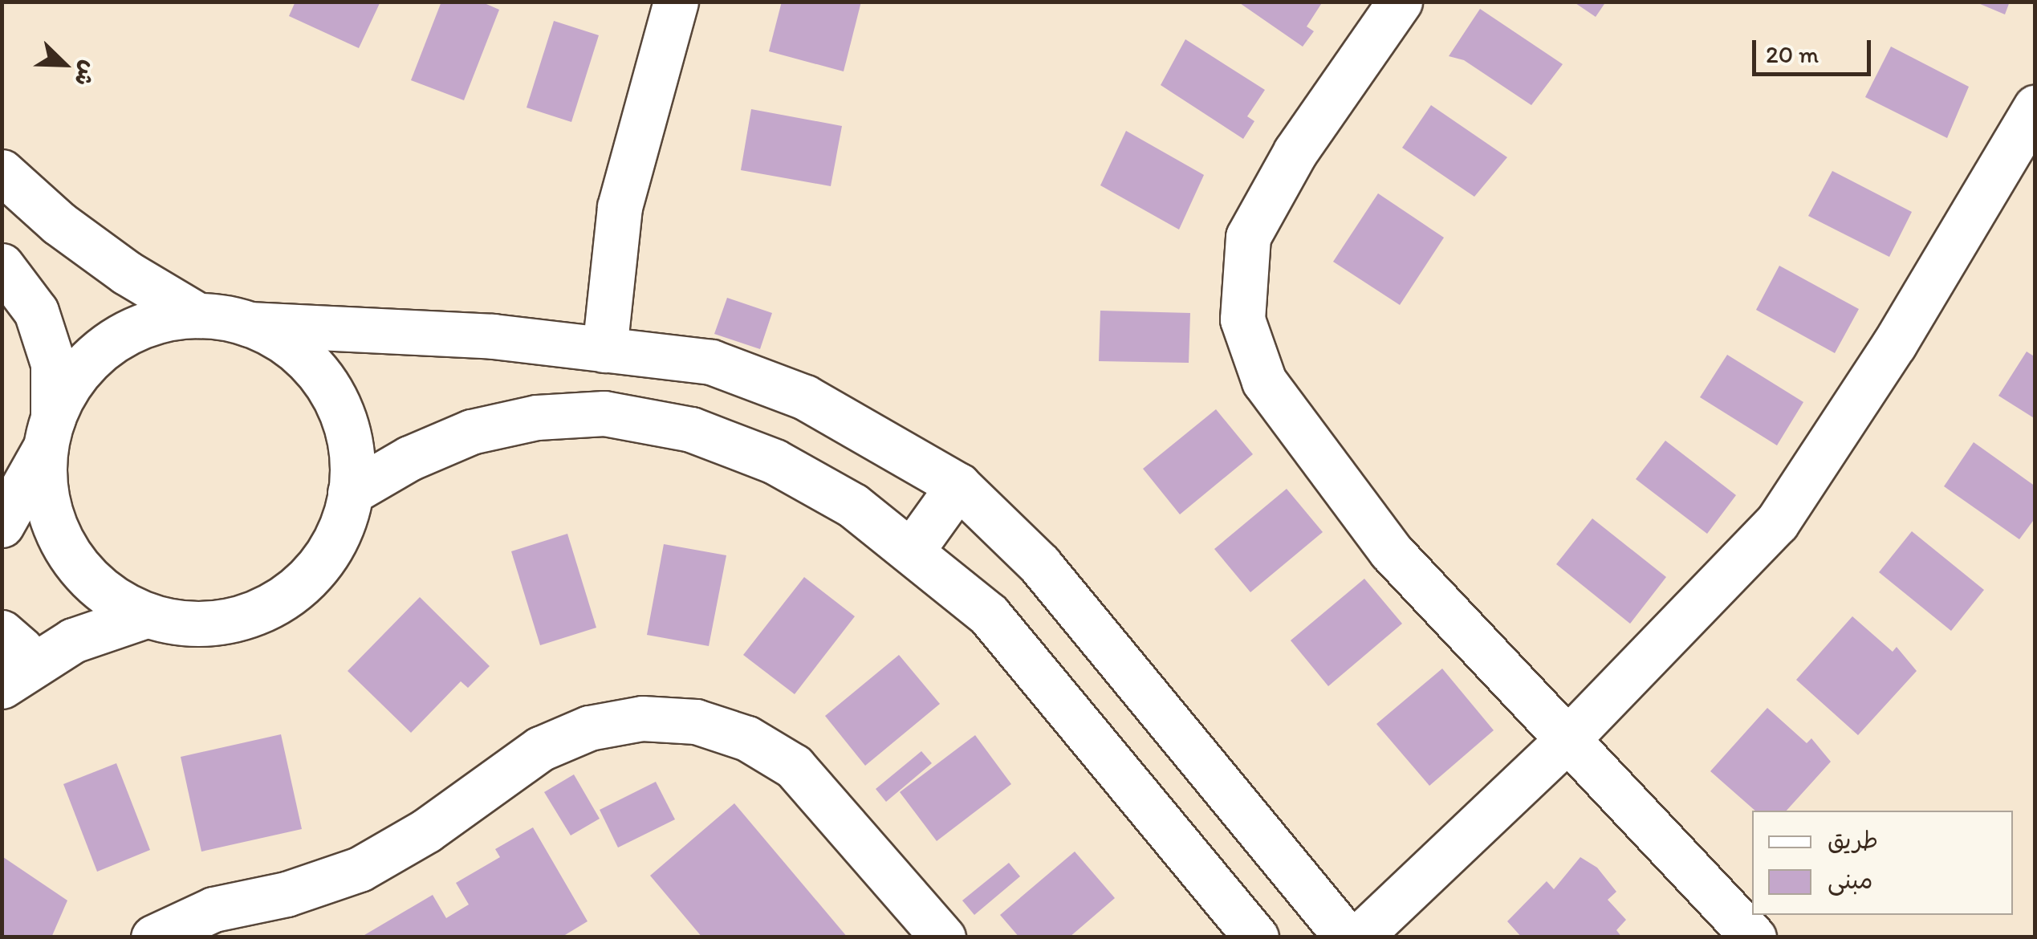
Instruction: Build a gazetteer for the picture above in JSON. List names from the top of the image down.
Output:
{
  "legend": ["طريق", "مبنى"],
  "scale_bar": "20 m",
  "north": "bottom right"
}
